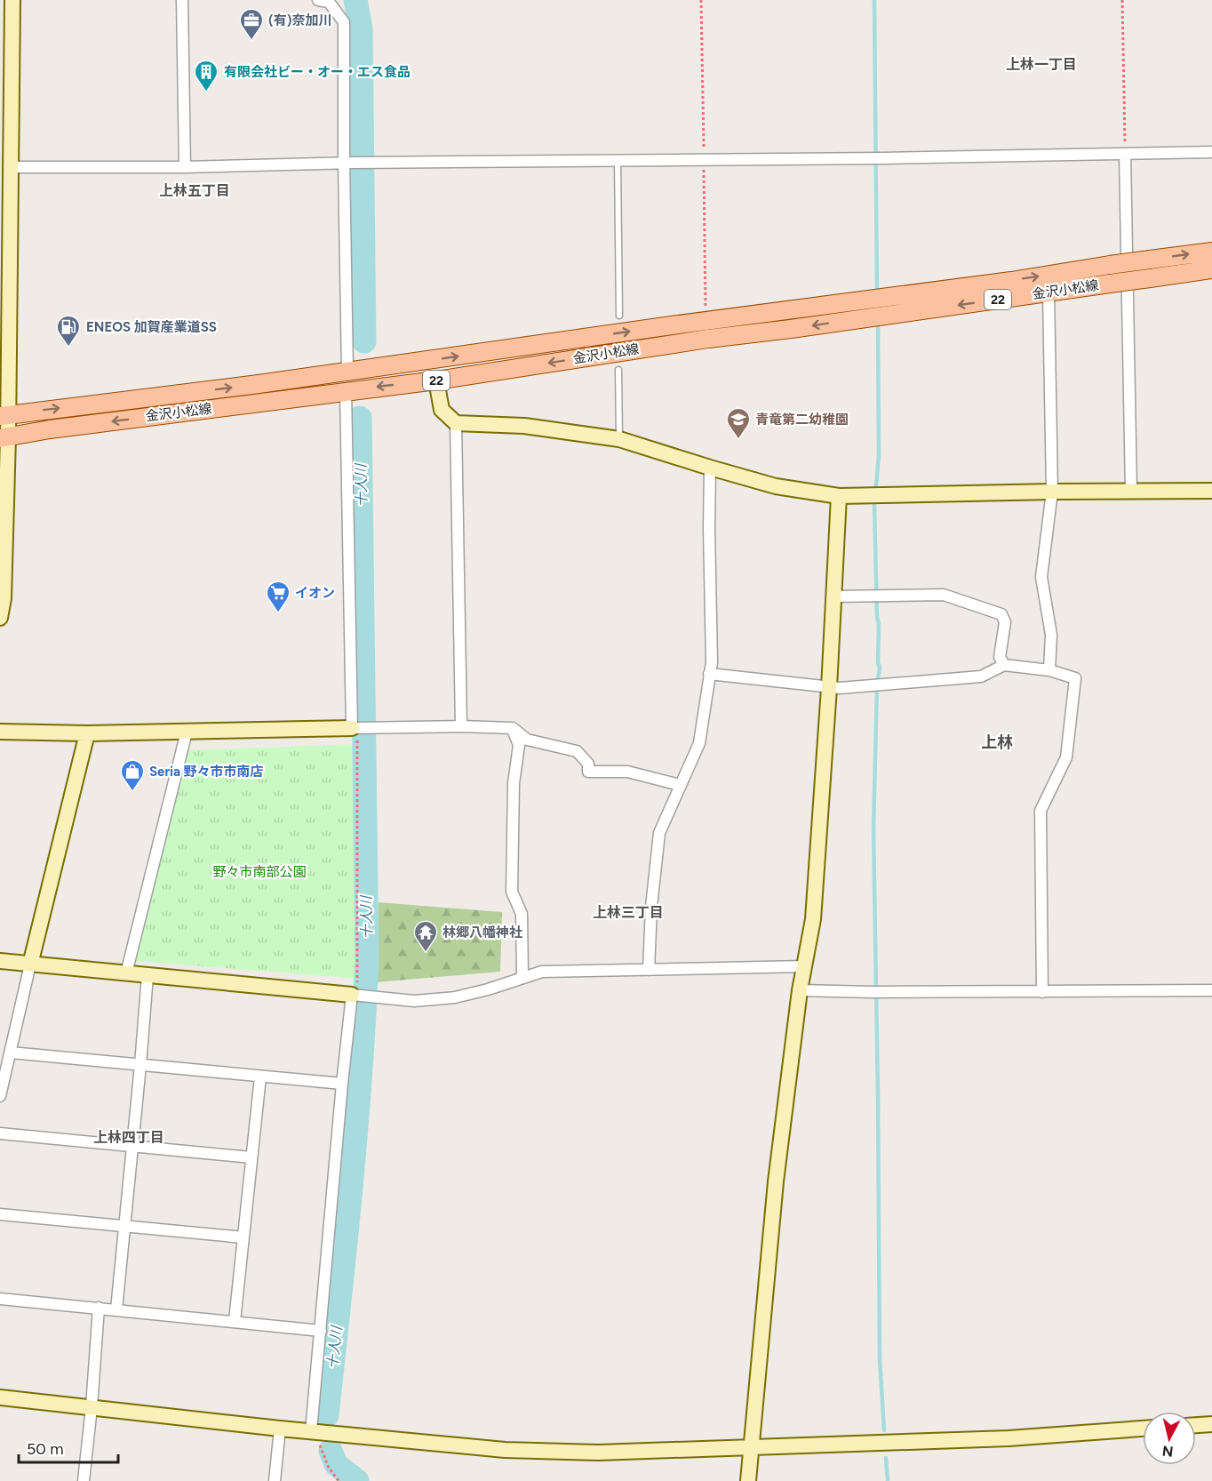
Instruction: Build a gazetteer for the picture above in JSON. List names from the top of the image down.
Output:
{
  "streets": {
    "main road": ["金沢小松線", "22"]
  },
  "districts": [
    "上林一丁目",
    "上林五丁目",
    "上林",
    "上林三丁目",
    "上林四丁目"
  ],
  "water": ["十人川"],
  "parks": ["野々市南部公園"],
  "places": {
    "office": ["(有)奈加川"],
    "building": ["有限会社ビー・オー・エス食品"],
    "fuel station": ["ENEOS 加賀産業道SS"],
    "school or university": ["青竜第二幼稚園"],
    "supermarket": ["イオン"],
    "shop": ["Seria 野々市市南店"],
    "temple": ["林郷八幡神社"]
  },
  "scale_bar": "50 m",
  "north": "bottom"
}
